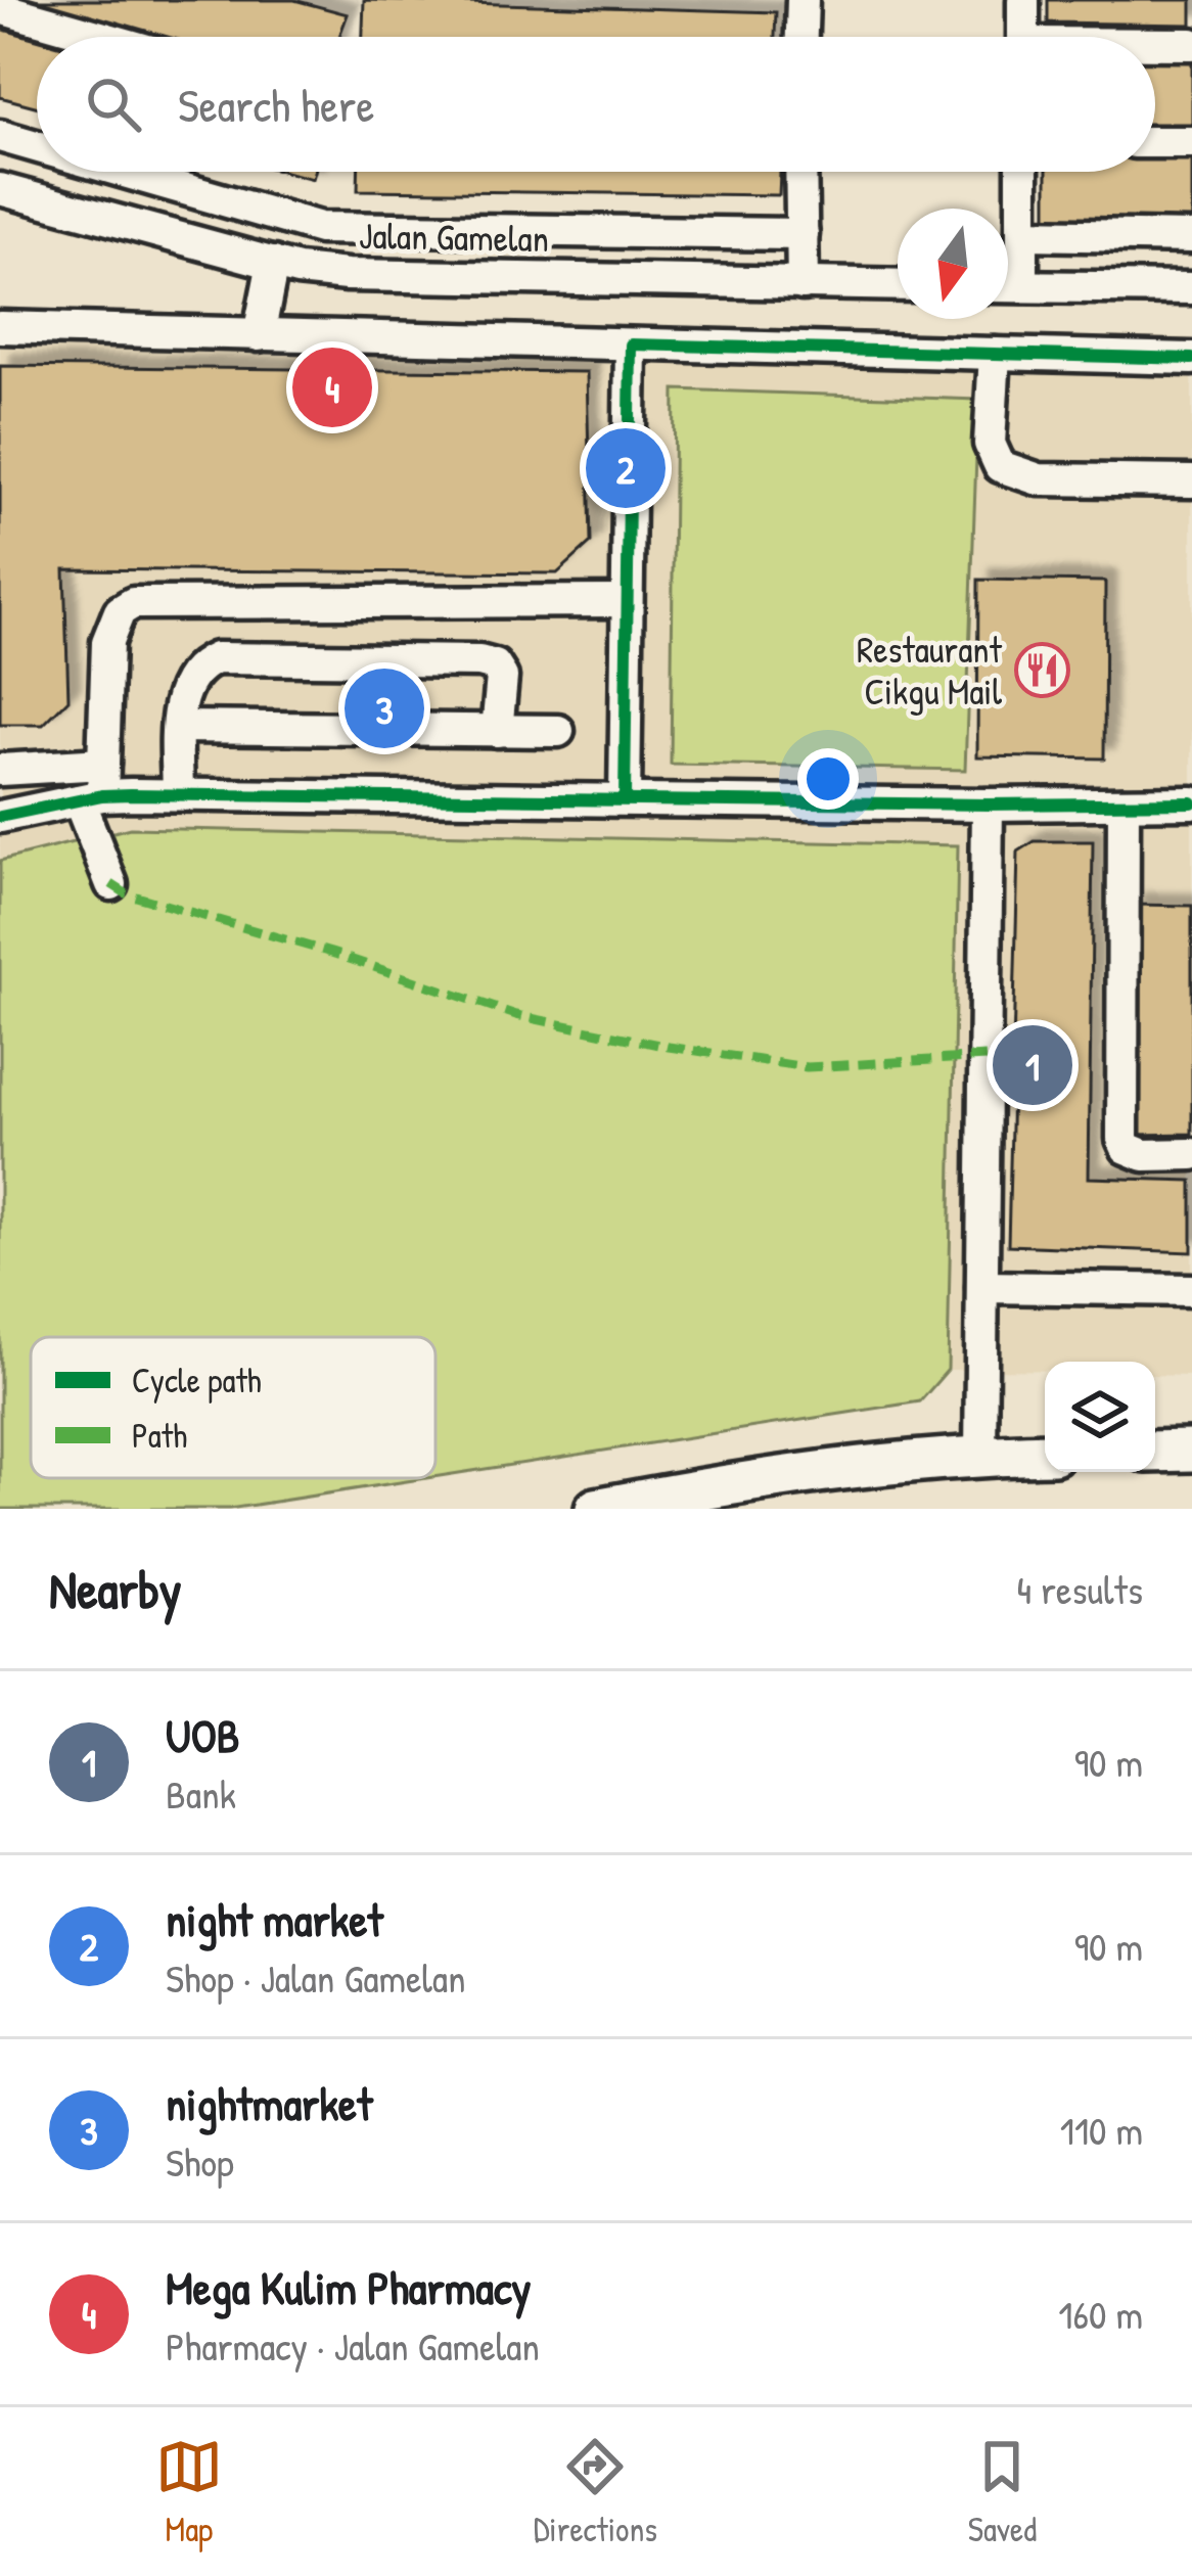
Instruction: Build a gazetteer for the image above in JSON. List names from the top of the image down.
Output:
{
  "streets": {
    "street": ["Jalan Gamelan"]
  },
  "places": {
    "restaurant": ["Restaurant Cikgu Mail"]
  },
  "legend": ["Cycle path", "Path"],
  "north": "bottom",
  "page": {
    "search": "Search here",
    "pins": [
      "4",
      "2",
      "3",
      "1"
    ],
    "heading": ["Nearby", "4 results"],
    "list": [
      {
        "mark": "1",
        "name": "UOB",
        "note": "Bank",
        "value": "90 m"
      },
      {
        "mark": "2",
        "name": "night market",
        "note": "Shop · Jalan Gamelan",
        "value": "90 m"
      },
      {
        "mark": "3",
        "name": "nightmarket",
        "note": "Shop",
        "value": "110 m"
      },
      {
        "mark": "4",
        "name": "Mega Kulim Pharmacy",
        "note": "Pharmacy · Jalan Gamelan",
        "value": "160 m"
      }
    ],
    "nav": ["Map", "Directions", "Saved"]
  }
}
